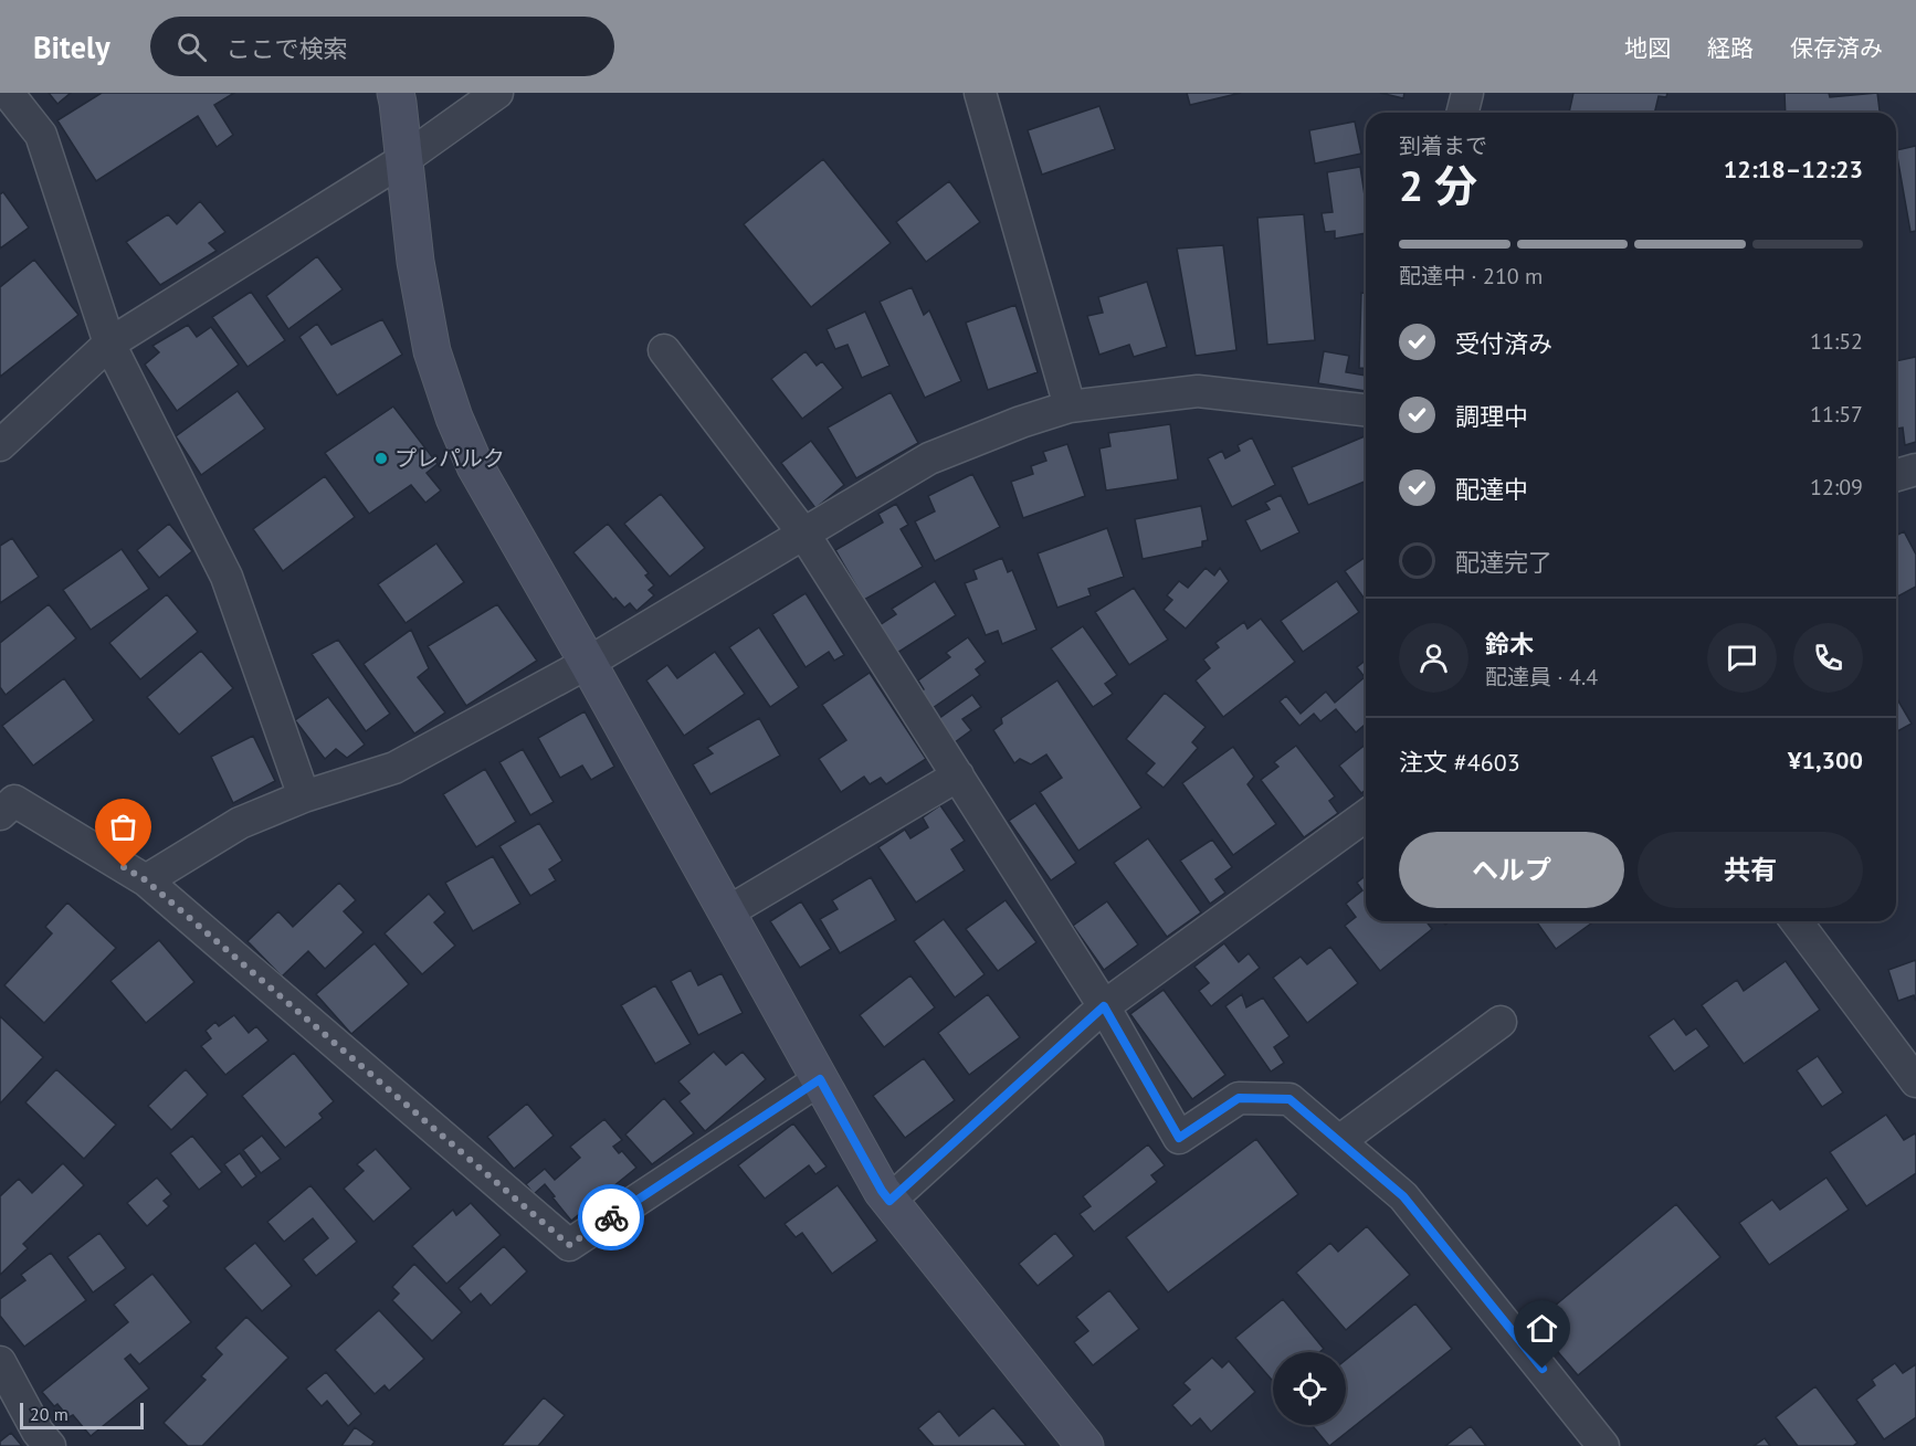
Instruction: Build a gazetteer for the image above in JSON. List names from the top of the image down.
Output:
{
  "places": ["プレパルク"],
  "scale_bar": "20 m",
  "page": {
    "header": "Bitely",
    "search": "ここで検索",
    "nav": ["地図", "経路", "保存済み"],
    "heading": ["2 分", "到着まで", "12:18–12:23"],
    "panel": [
      "鈴木",
      "配達員 · 4.4",
      "注文 #4603",
      "¥1,300"
    ],
    "bar": "配達中 · 210 m",
    "list": [
      ["受付済み", "11:52"],
      ["調理中", "11:57"],
      ["配達中", "12:09"],
      "配達完了"
    ],
    "buttons": ["ヘルプ", "共有"],
    "scale": "20 m"
  }
}
